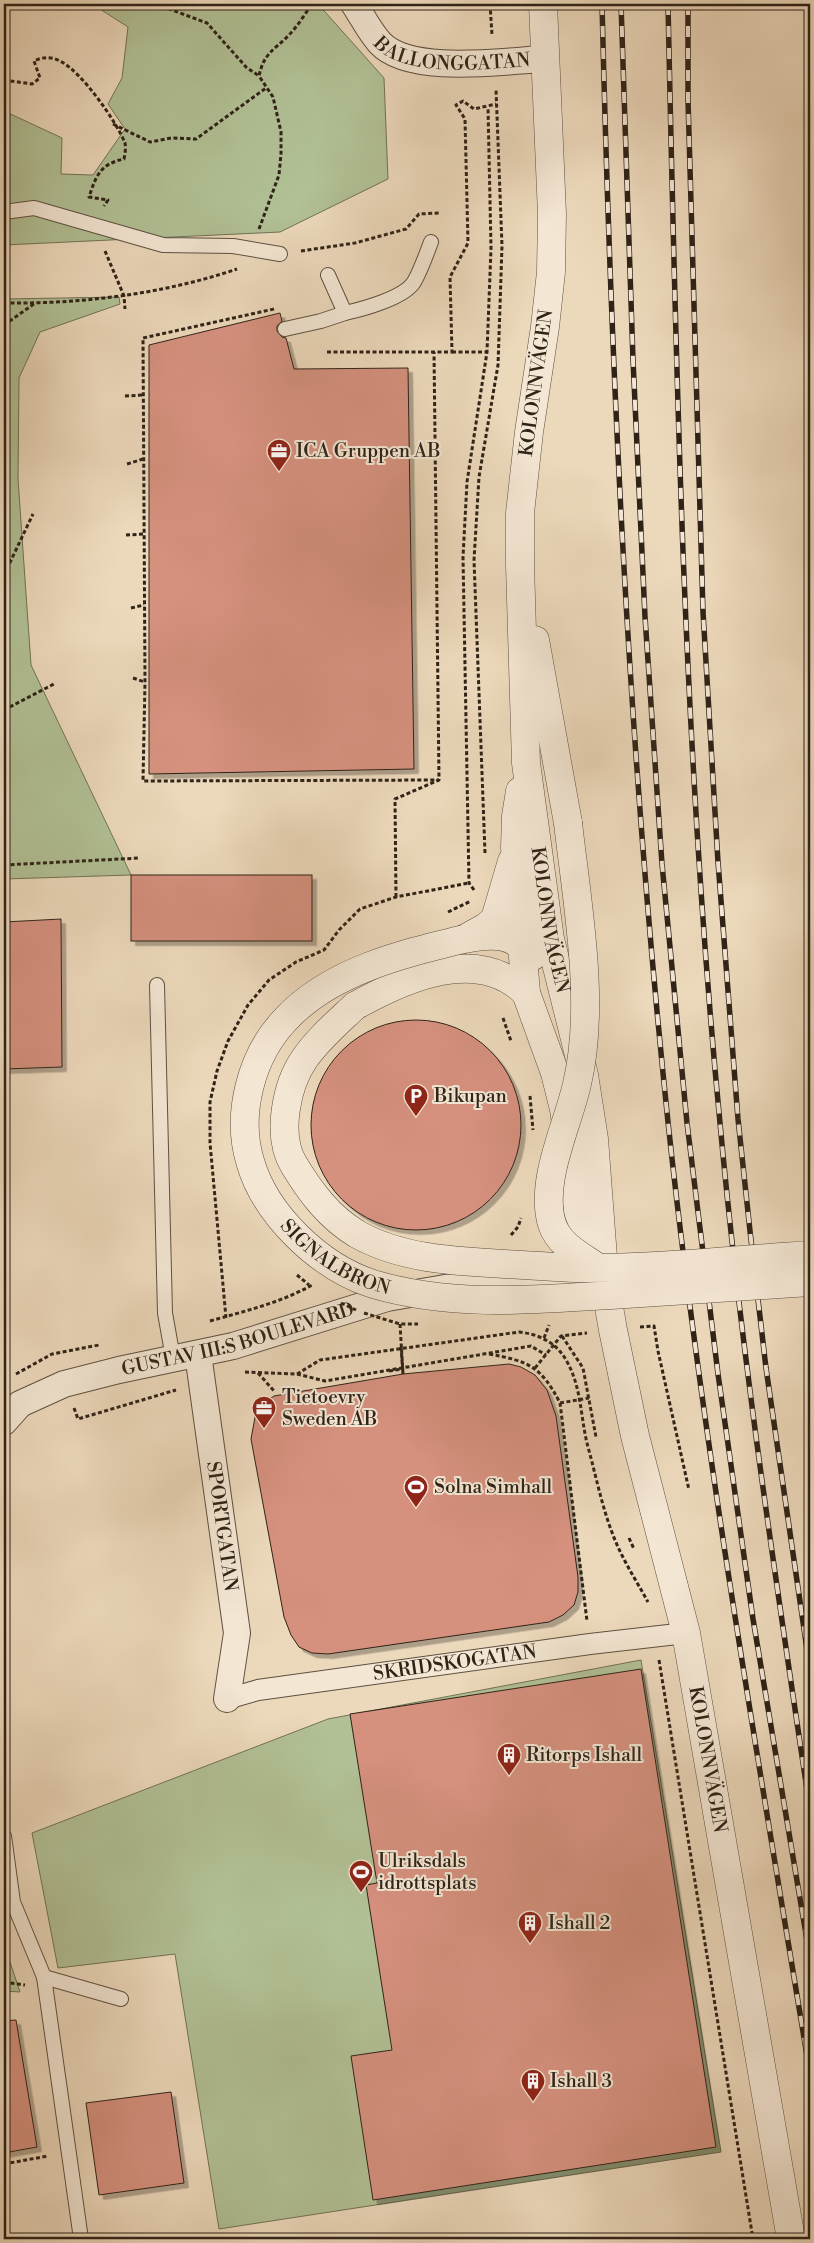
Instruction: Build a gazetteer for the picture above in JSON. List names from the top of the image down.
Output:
{
  "streets": {
    "street": [
      "BALLONGGATAN",
      "KOLONNVÄGEN",
      "SIGNALBRON",
      "GUSTAV III:S BOULEVARD",
      "SPORTGATAN",
      "SKRIDSKOGATAN"
    ]
  },
  "crossings": [
    ["BALLONGGATAN", "KOLONNVÄGEN"],
    ["KOLONNVÄGEN", "SIGNALBRON"],
    ["KOLONNVÄGEN", "GUSTAV III:S BOULEVARD"],
    ["KOLONNVÄGEN", "SKRIDSKOGATAN"],
    ["SIGNALBRON", "GUSTAV III:S BOULEVARD"],
    ["GUSTAV III:S BOULEVARD", "SPORTGATAN"],
    ["SPORTGATAN", "SKRIDSKOGATAN"]
  ],
  "places": {
    "office": ["ICA Gruppen AB", "Tietoevry Sweden AB"],
    "parking": ["Bikupan"],
    "sports": ["Solna Simhall", "Ulriksdals idrottsplats"],
    "building": ["Ritorps Ishall", "Ishall 2", "Ishall 3"]
  }
}
